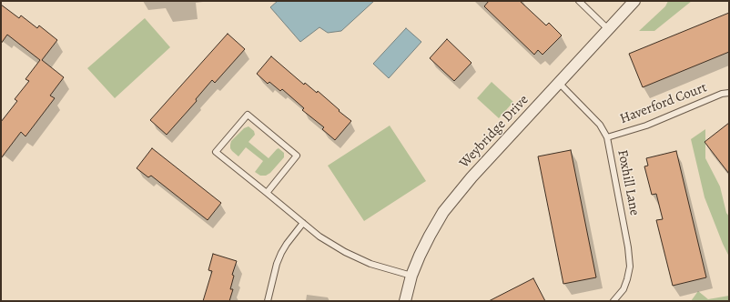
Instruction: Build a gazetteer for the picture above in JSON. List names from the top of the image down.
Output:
{
  "streets": {
    "street": ["Weybridge Drive"],
    "lane": ["Haverford Court", "Foxhill Lane"]
  },
  "crossings": [
    ["Haverford Court", "Foxhill Lane"],
    ["Weybridge Drive", "Foxhill Lane"]
  ]
}
